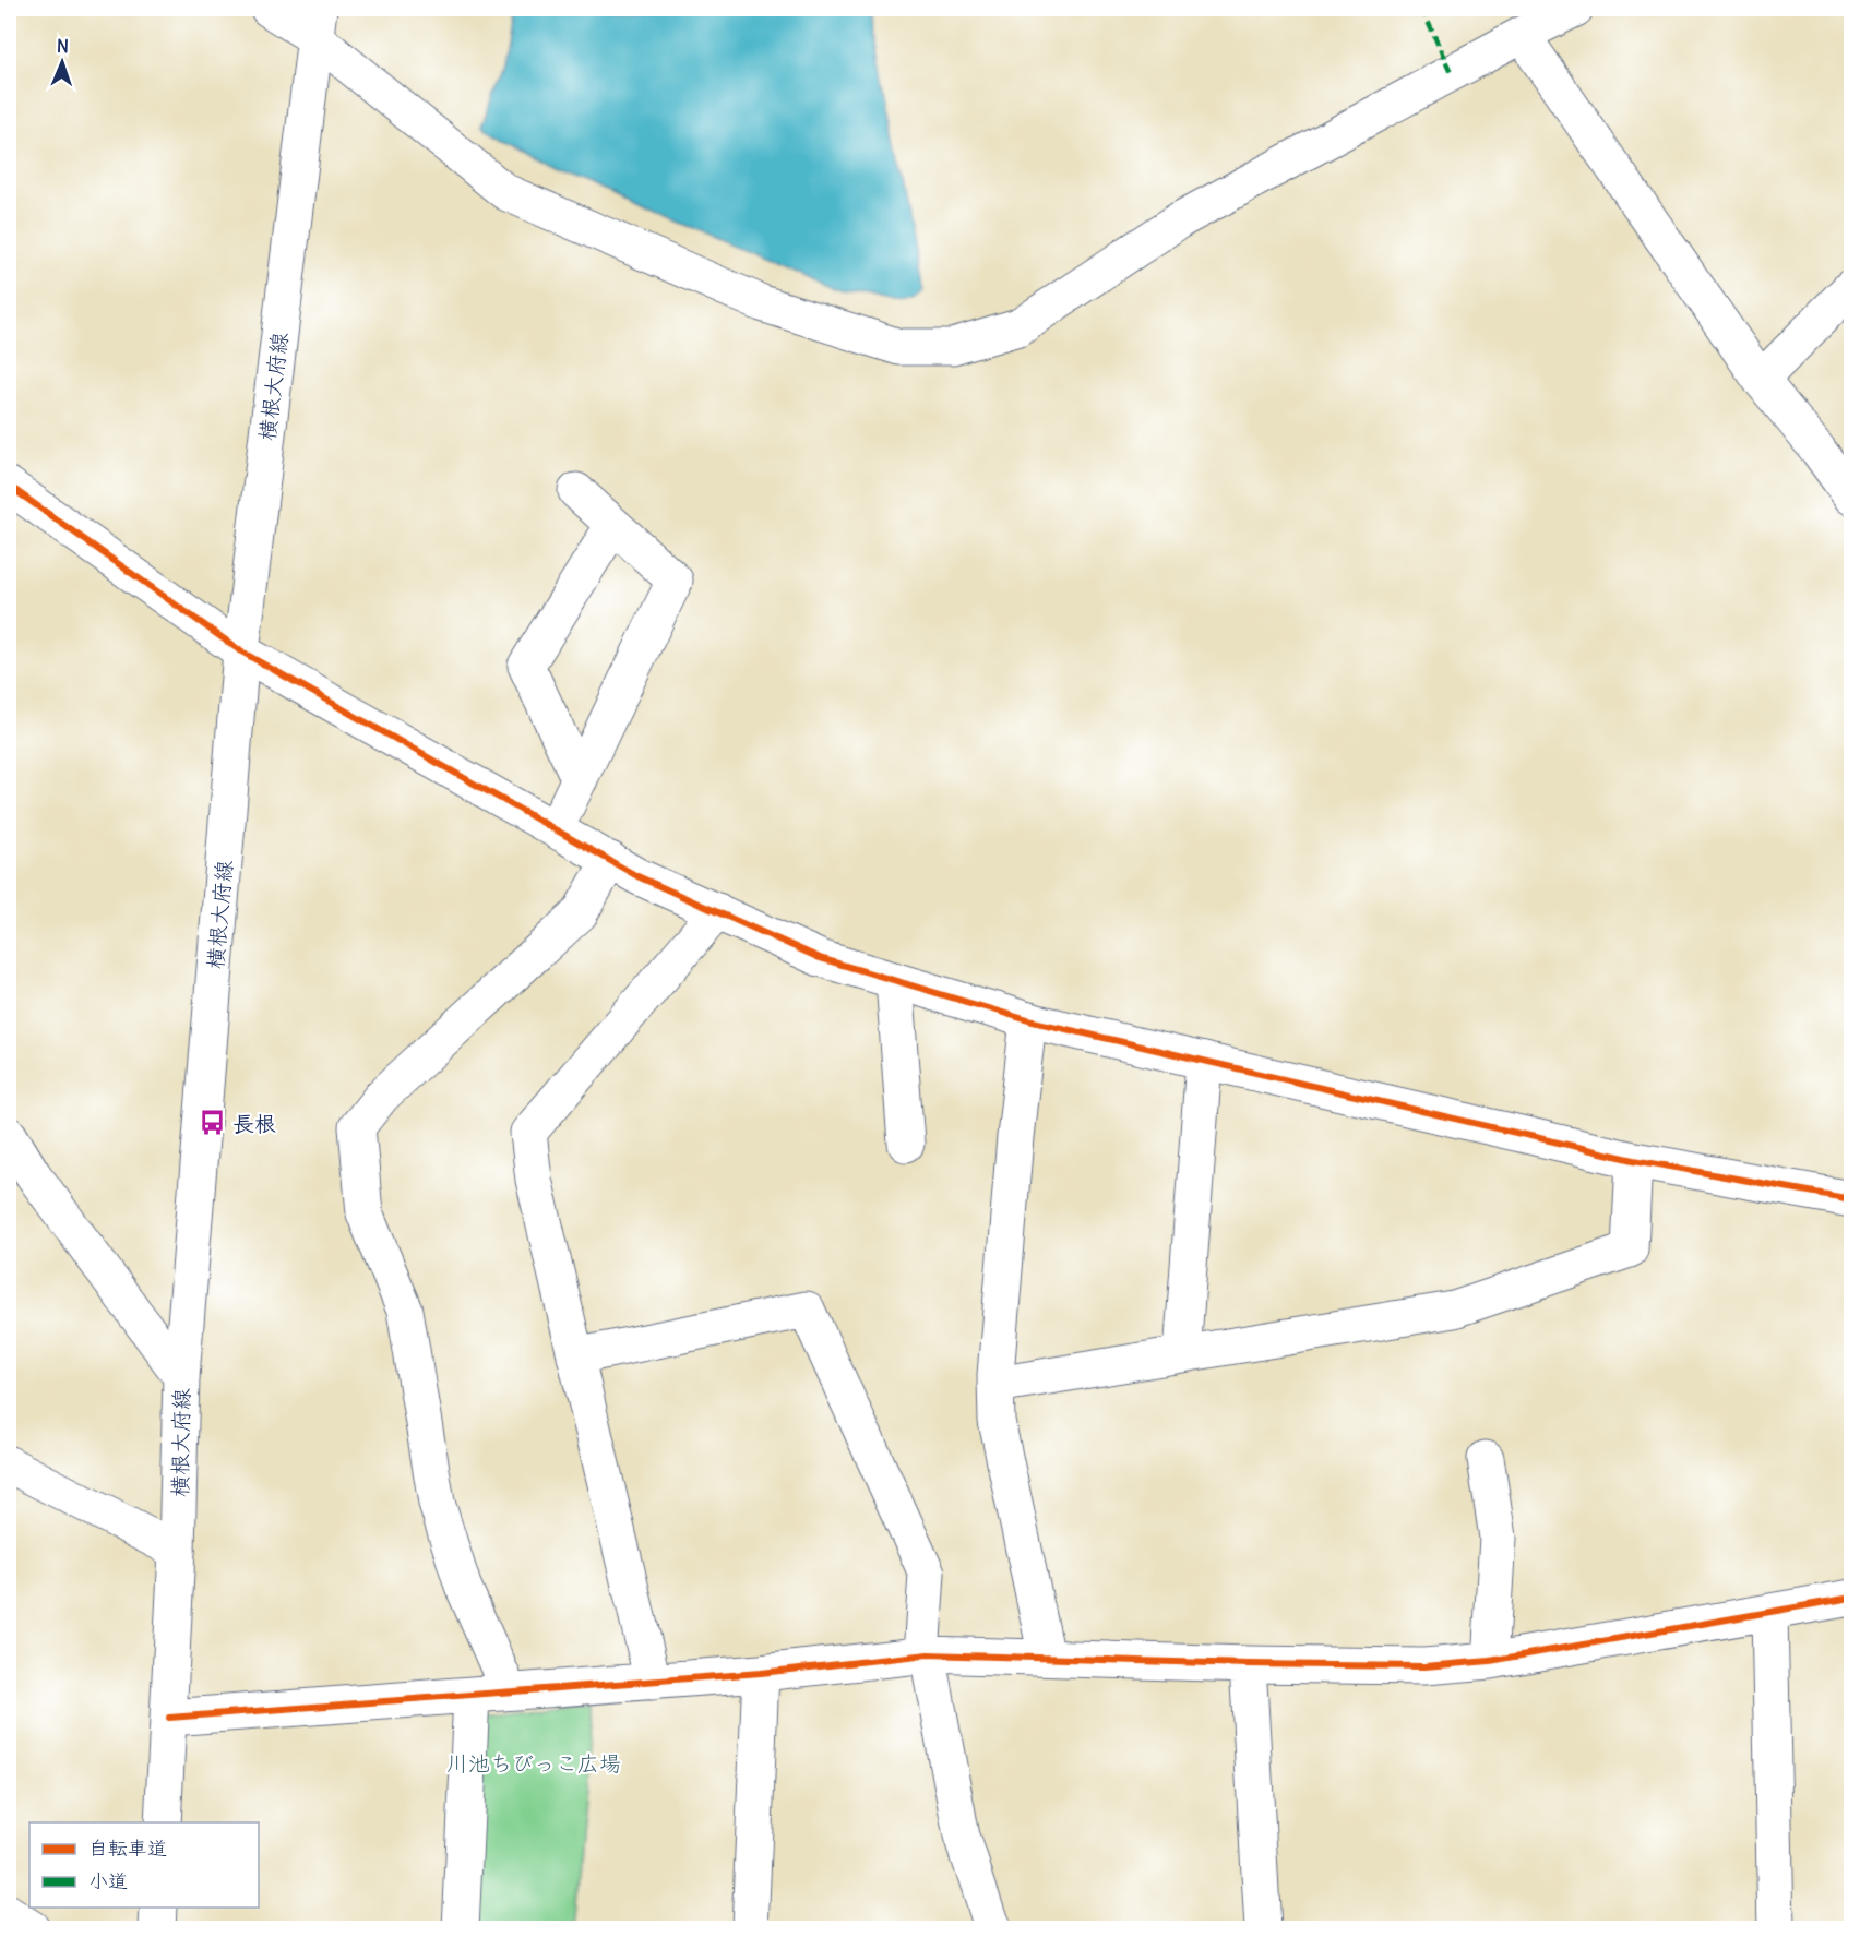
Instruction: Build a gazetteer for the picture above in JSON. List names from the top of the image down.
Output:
{
  "streets": {
    "street": ["横根大府線"]
  },
  "parks": ["川池ちびっこ広場"],
  "places": {
    "bus stop": ["長根"]
  },
  "legend": ["自転車道", "小道"],
  "north": "top"
}
